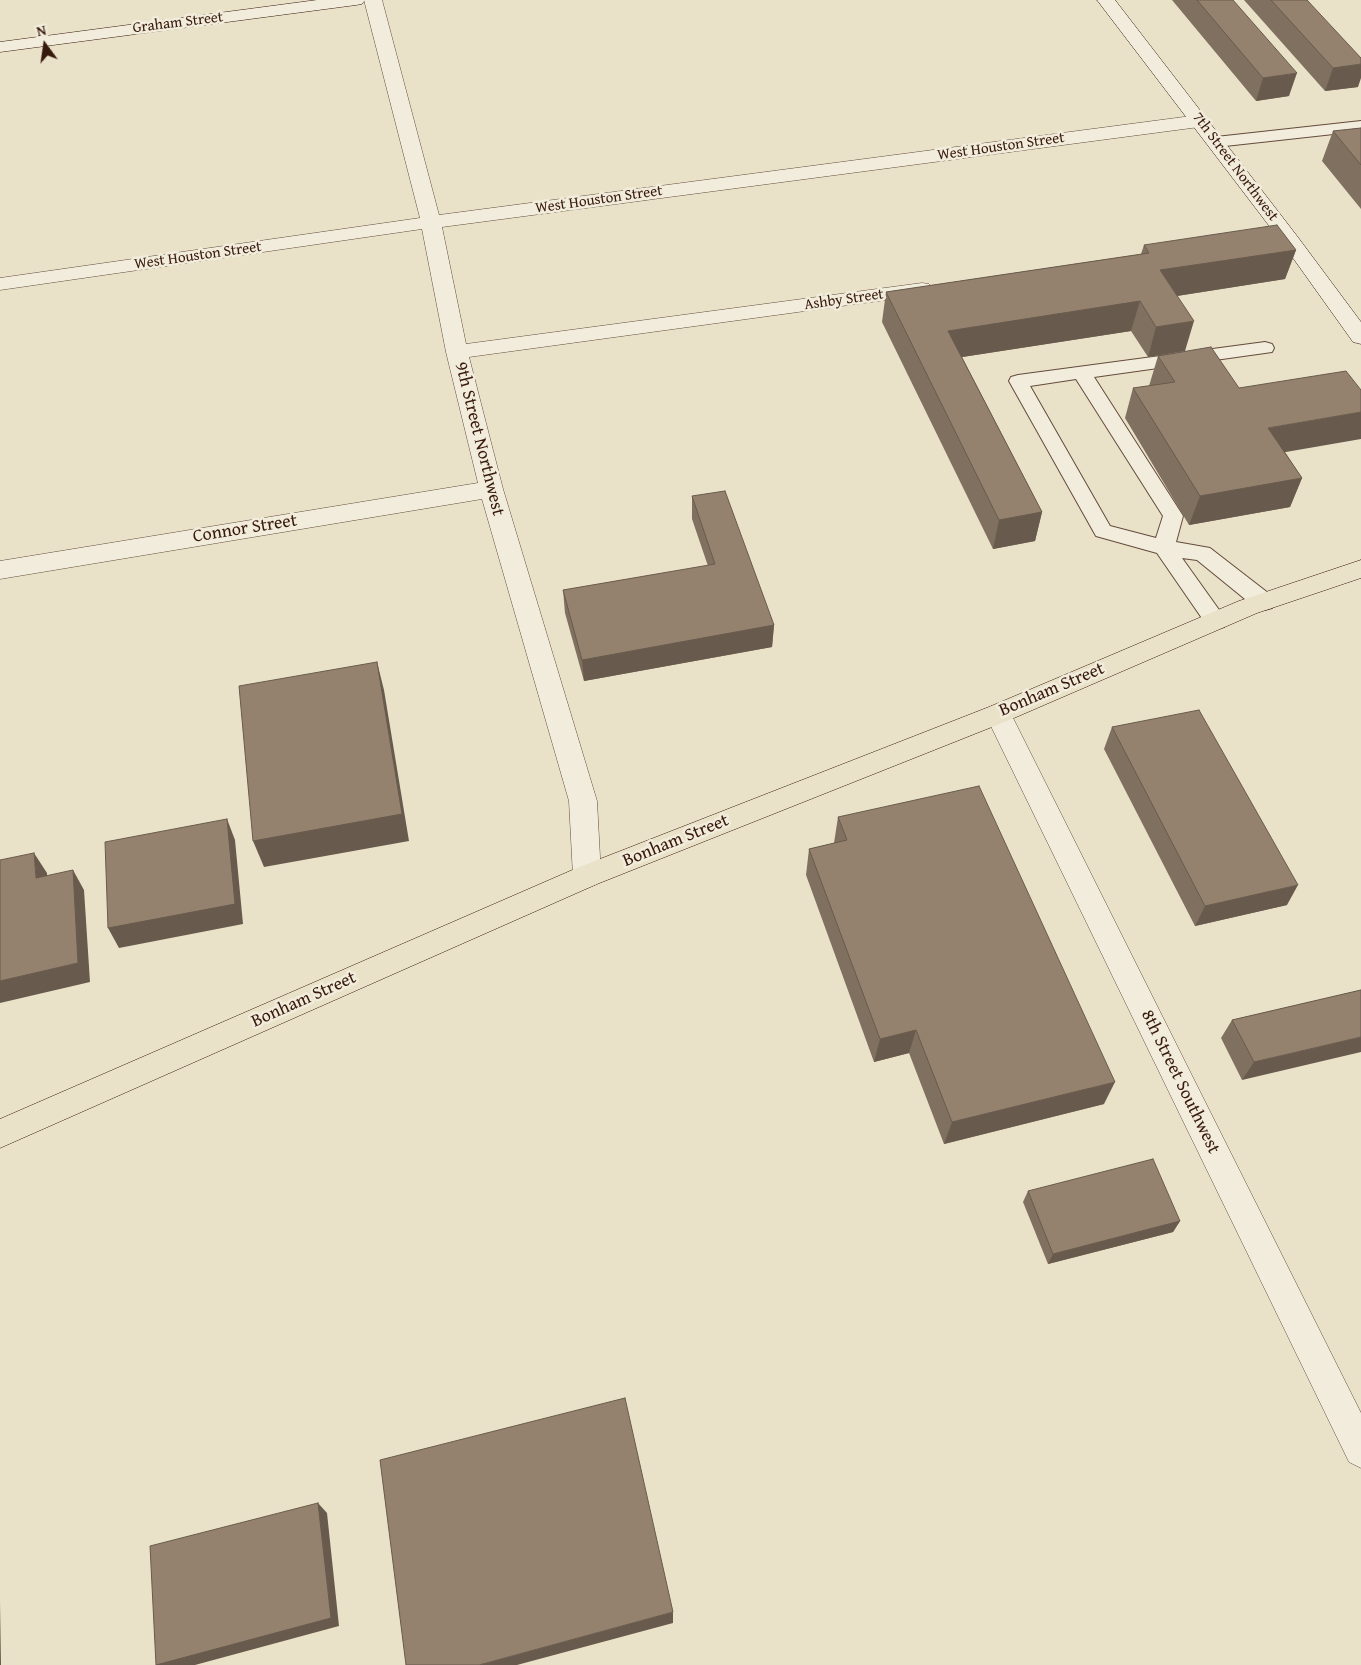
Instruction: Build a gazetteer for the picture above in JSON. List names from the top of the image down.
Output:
{
  "streets": {
    "main road": ["Bonham Street"],
    "street": [
      "Graham Street",
      "West Houston Street",
      "7th Street Northwest",
      "Ashby Street",
      "9th Street Northwest",
      "Connor Street",
      "8th Street Southwest"
    ]
  },
  "crossings": [
    ["West Houston Street", "7th Street Northwest"],
    ["West Houston Street", "9th Street Northwest"],
    ["Ashby Street", "9th Street Northwest"],
    ["9th Street Northwest", "Connor Street"],
    ["9th Street Northwest", "Bonham Street"],
    ["Bonham Street", "8th Street Southwest"]
  ],
  "north": "top"
}
